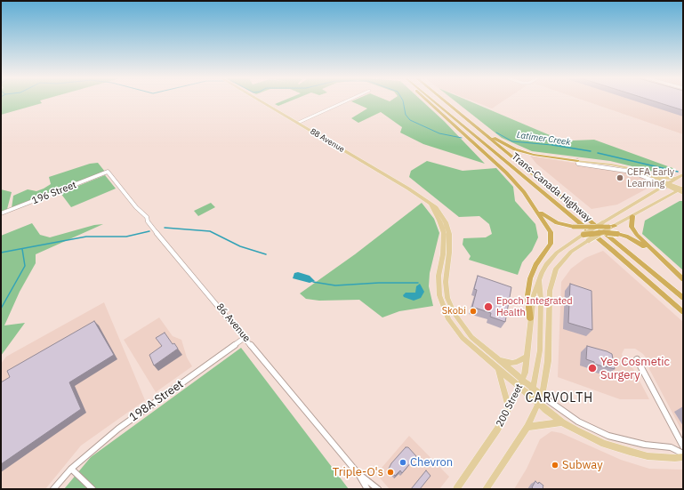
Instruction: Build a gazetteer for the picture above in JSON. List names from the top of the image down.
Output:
{
  "streets": {
    "highway": ["Trans-Canada Highway"],
    "main road": ["88 Avenue", "200 Street"],
    "street": ["196 Street", "86 Avenue", "198A Street"]
  },
  "crossings": [
    ["196 Street", "86 Avenue"],
    ["86 Avenue", "198A Street"]
  ],
  "districts": ["CARVOLTH"],
  "water": ["Latimer Creek"],
  "places": [
    "CEFA Early Learning",
    "Epoch Integrated Health",
    "Skobi",
    "Yes Cosmetic Surgery",
    "Chevron",
    "Subway",
    "Triple-O's"
  ]
}
